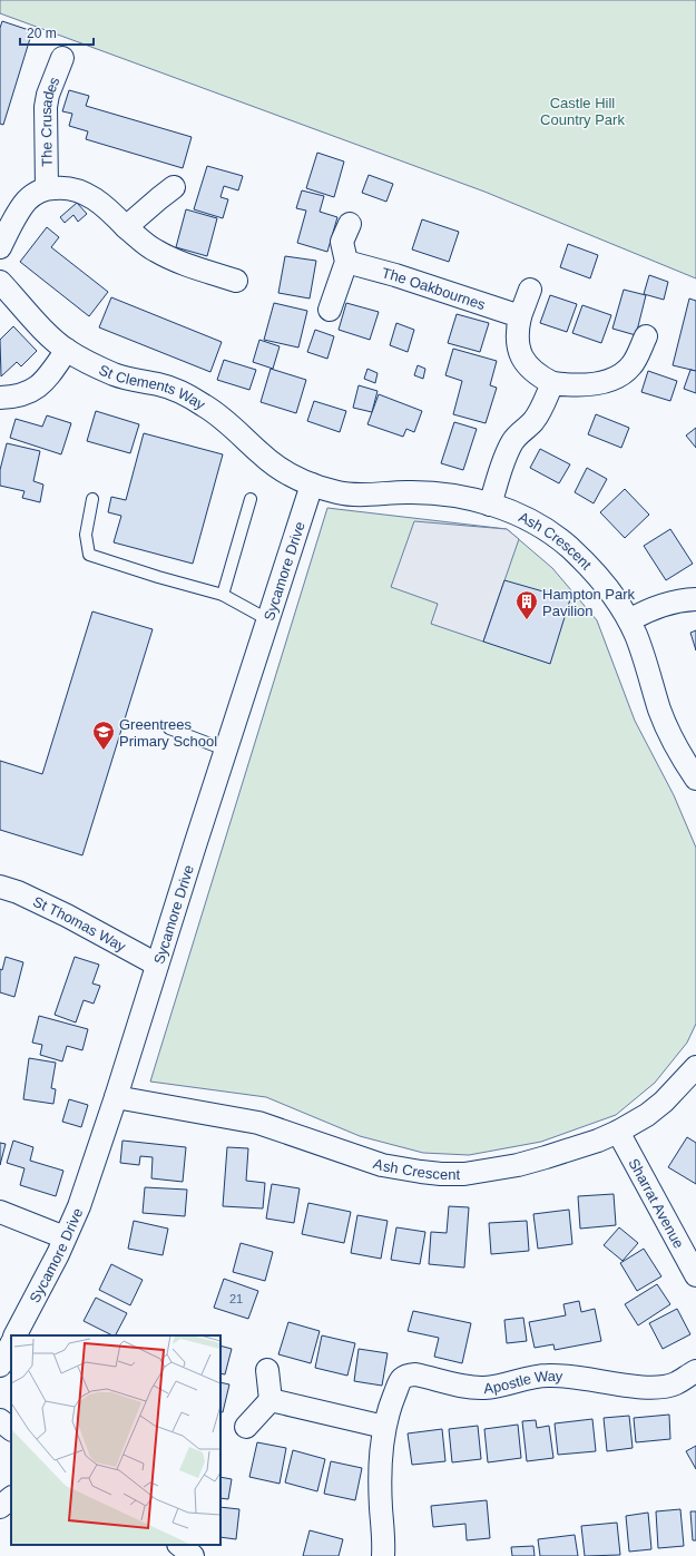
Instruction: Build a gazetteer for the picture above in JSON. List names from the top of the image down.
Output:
{
  "streets": {
    "street": [
      "The Crusades",
      "The Oakbournes",
      "St Clements Way",
      "Ash Crescent",
      "Sycamore Drive",
      "St Thomas Way",
      "Sharrat Avenue",
      "Apostle Way"
    ]
  },
  "crossings": [
    ["St Clements Way", "Ash Crescent"],
    ["St Clements Way", "Sycamore Drive"],
    ["Ash Crescent", "Sycamore Drive"],
    ["Ash Crescent", "Sharrat Avenue"],
    ["Sycamore Drive", "St Thomas Way"]
  ],
  "parks": ["Castle Hill Country Park"],
  "places": {
    "building": ["Hampton Park Pavilion"],
    "school or university": ["Greentrees Primary School"]
  },
  "house_numbers": ["21"],
  "scale_bar": "20 m"
}
